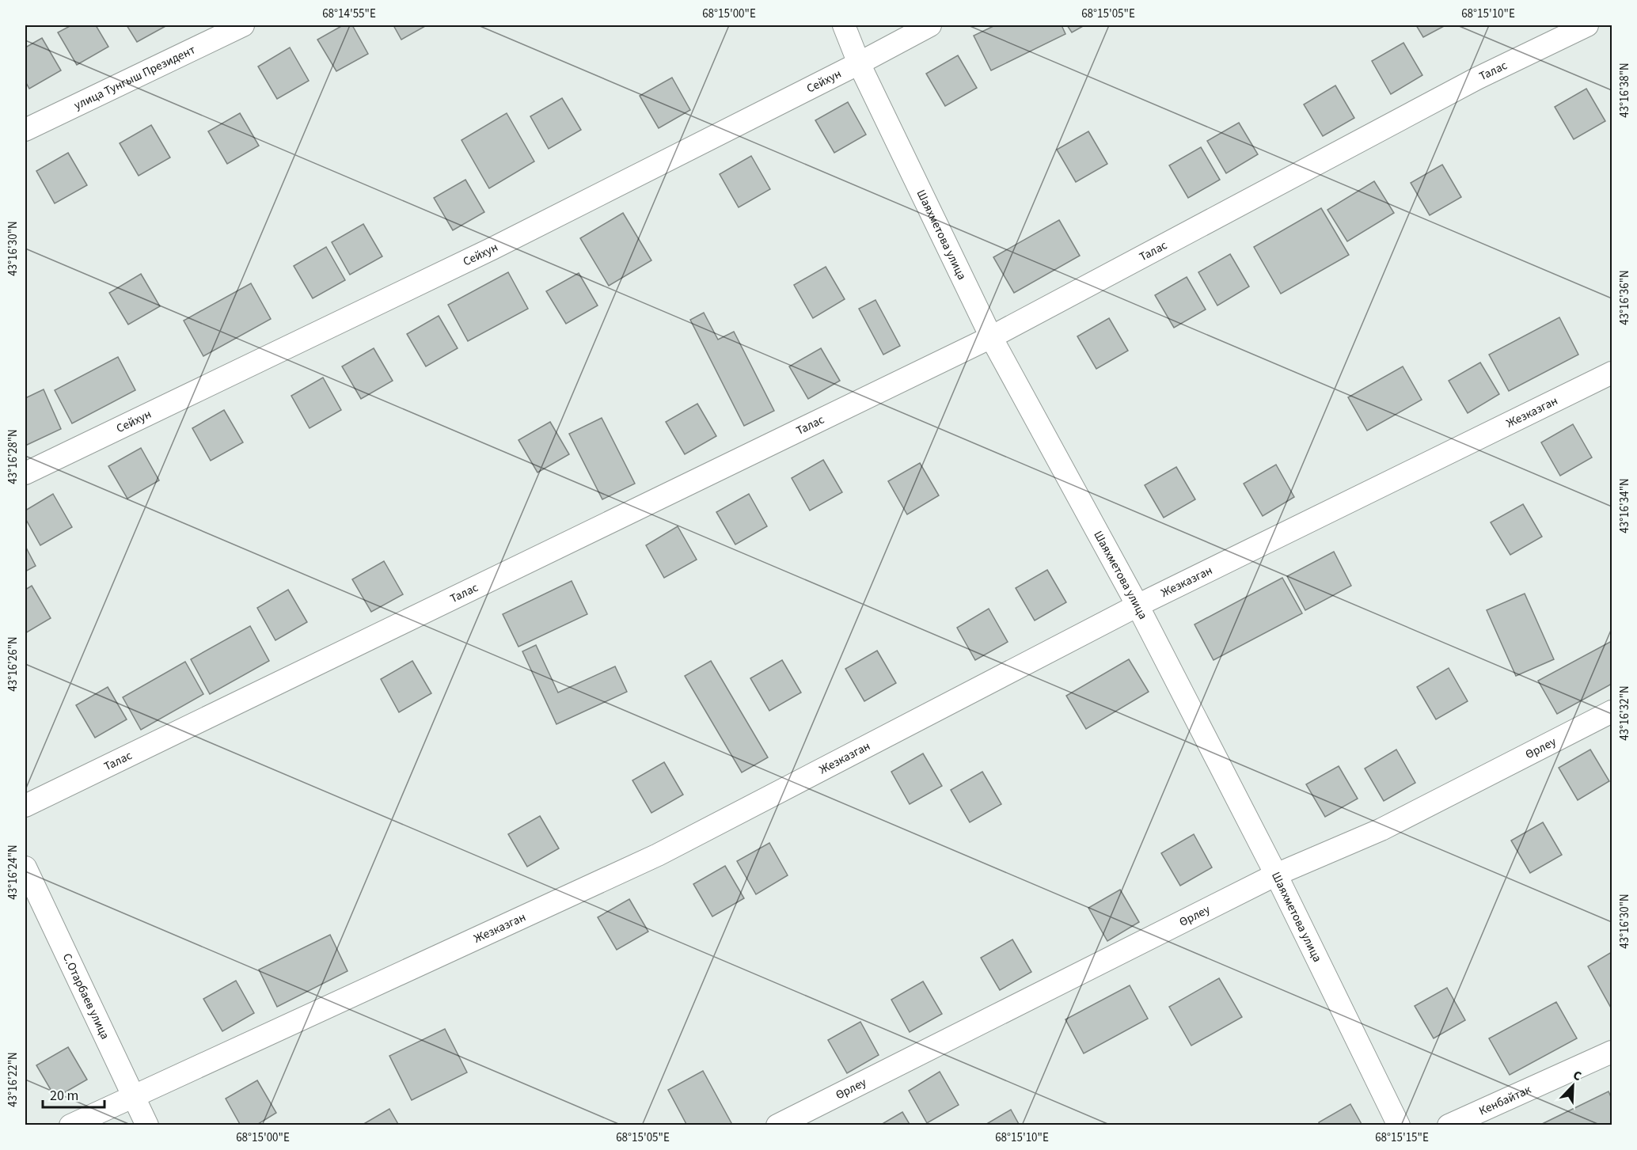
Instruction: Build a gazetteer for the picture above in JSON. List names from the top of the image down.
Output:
{
  "streets": {
    "street": [
      "Талас",
      "улица Тунгыш Президент",
      "Сейхун",
      "Шаяхметова улица",
      "Жезказган",
      "Өрлеу",
      "С.Отарбаев улица",
      "Кенбайтак"
    ]
  },
  "crossings": [
    ["Талас", "Шаяхметова улица"],
    ["Сейхун", "Шаяхметова улица"],
    ["Шаяхметова улица", "Жезказган"],
    ["Шаяхметова улица", "Өрлеу"],
    ["Жезказган", "С.Отарбаев улица"]
  ],
  "scale_bar": "20 m",
  "north": "top right",
  "coordinates": [
    "68°14'55\"E",
    "68°15'00\"E",
    "68°15'05\"E",
    "68°15'10\"E",
    "43°16'38\"N",
    "43°16'30\"N",
    "43°16'36\"N",
    "43°16'28\"N",
    "43°16'34\"N",
    "43°16'26\"N",
    "43°16'32\"N",
    "43°16'24\"N",
    "43°16'22\"N",
    "68°15'15\"E"
  ]
}
